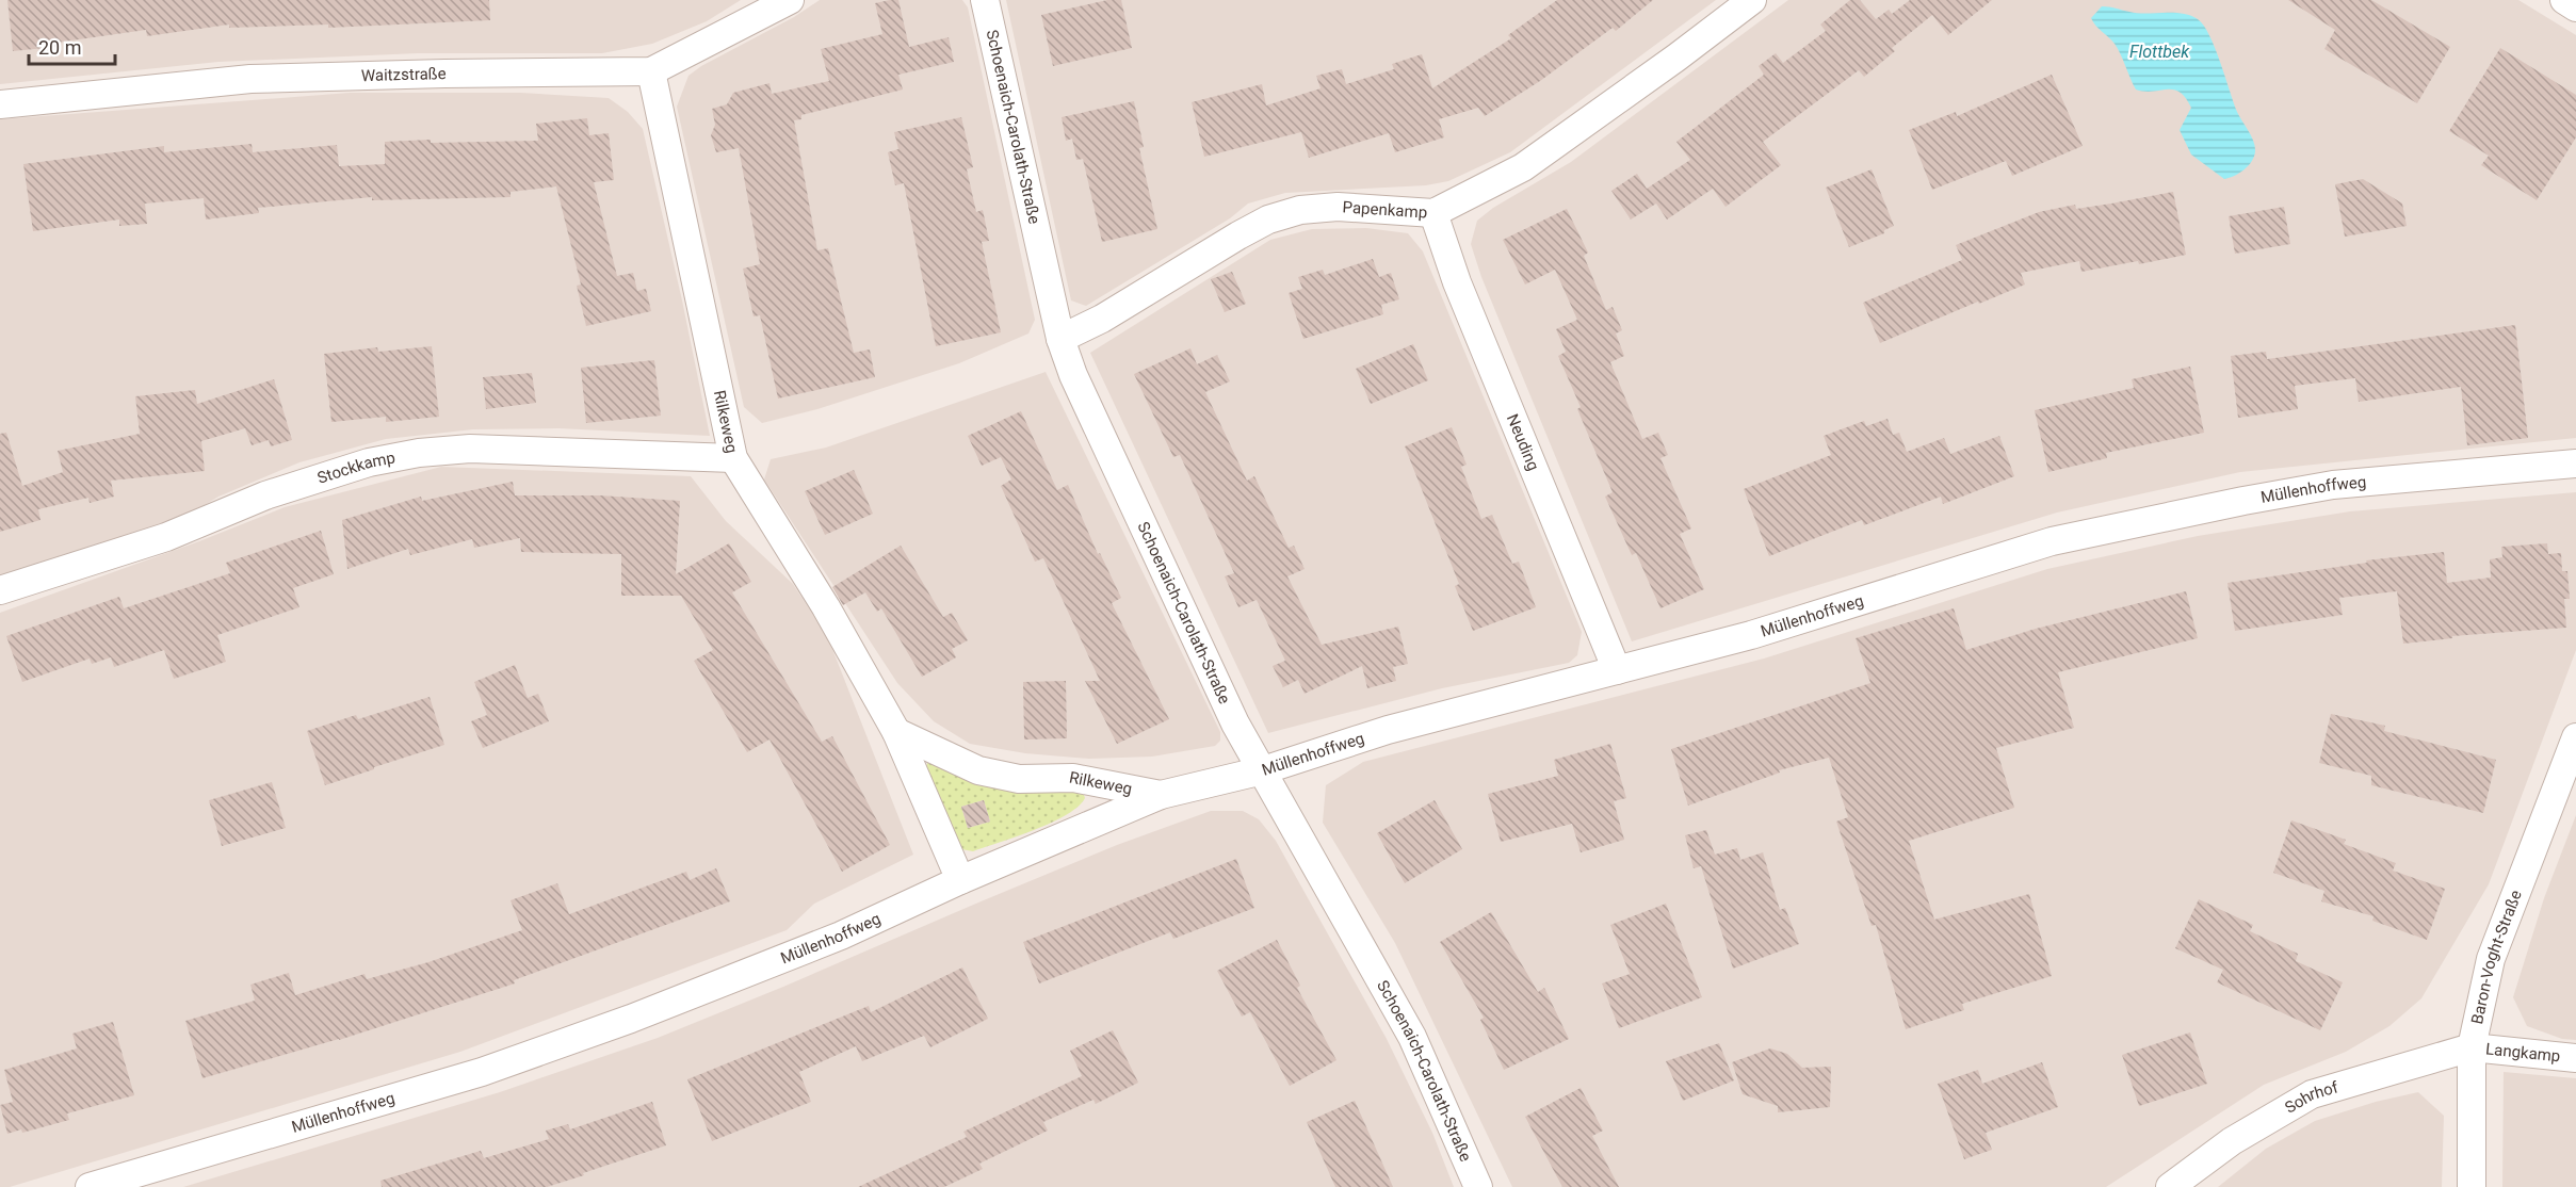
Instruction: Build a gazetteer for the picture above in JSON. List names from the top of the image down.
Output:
{
  "streets": {
    "street": [
      "Waitzstraße",
      "Schoenaich-Carolath-Straße",
      "Papenkamp",
      "Rilkeweg",
      "Neuding",
      "Stockkamp",
      "Müllenhoffweg",
      "Baron-Voght-Straße",
      "Langkamp",
      "Sohrhof"
    ]
  },
  "crossings": [
    ["Waitzstraße", "Rilkeweg"],
    ["Schoenaich-Carolath-Straße", "Papenkamp"],
    ["Schoenaich-Carolath-Straße", "Müllenhoffweg"],
    ["Papenkamp", "Neuding"],
    ["Rilkeweg", "Stockkamp"],
    ["Rilkeweg", "Müllenhoffweg"],
    ["Neuding", "Müllenhoffweg"],
    ["Baron-Voght-Straße", "Langkamp"],
    ["Baron-Voght-Straße", "Sohrhof"],
    ["Langkamp", "Sohrhof"]
  ],
  "water": ["Flottbek"],
  "scale_bar": "20 m"
}
